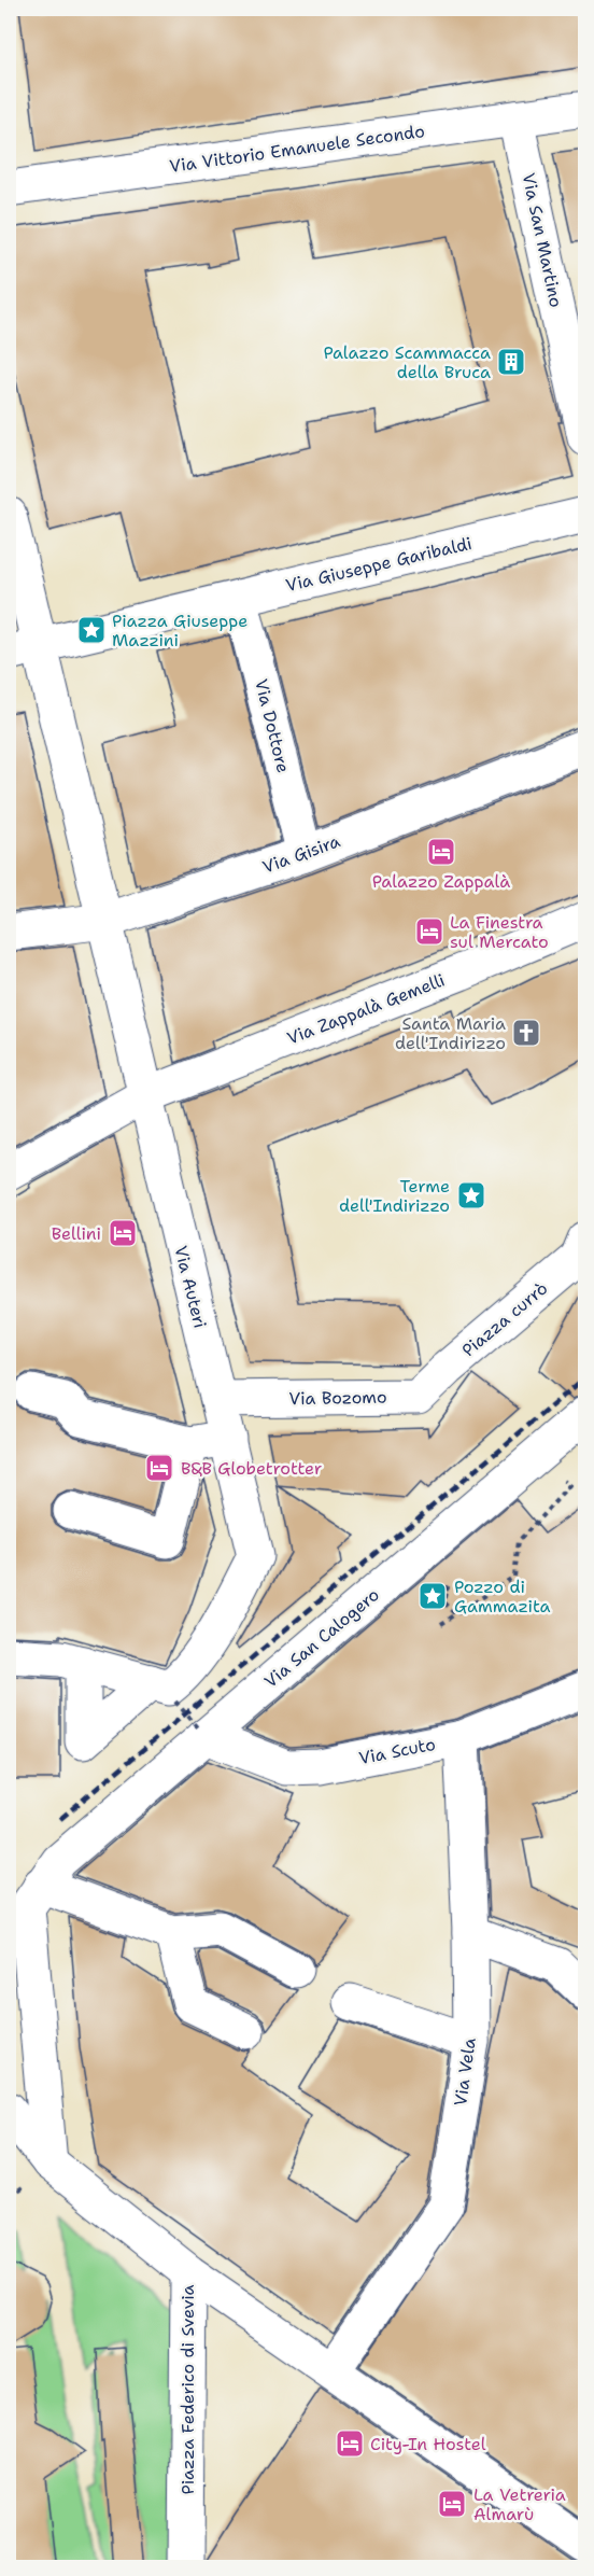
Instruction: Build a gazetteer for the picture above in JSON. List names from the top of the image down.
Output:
{
  "streets": {
    "street": [
      "Via Vittorio Emanuele Secondo",
      "Via San Martino",
      "Via Giuseppe Garibaldi",
      "Via Dottore",
      "Via Gisira",
      "Via Zappalà Gemelli",
      "Via Auteri",
      "Piazza currò",
      "Via Bozomo",
      "Via San Calogero",
      "Via Scuto",
      "Via Vela",
      "Piazza Federico di Svevia"
    ]
  },
  "crossings": [
    ["Via Vittorio Emanuele Secondo", "Via San Martino"],
    ["Via Giuseppe Garibaldi", "Via Dottore"],
    ["Via Giuseppe Garibaldi", "Via Auteri"],
    ["Via Dottore", "Via Gisira"],
    ["Via Gisira", "Via Auteri"],
    ["Via Zappalà Gemelli", "Via Auteri"],
    ["Via Auteri", "Via Bozomo"],
    ["Piazza currò", "Via Bozomo"],
    ["Via San Calogero", "Via Scuto"],
    ["Via Scuto", "Via Vela"]
  ],
  "places": {
    "building": ["Palazzo Scammacca della Bruca"],
    "place": ["Piazza Giuseppe Mazzini", "Terme dell'Indirizzo", "Pozzo di Gammazita"],
    "hotel": [
      "Palazzo Zappalà",
      "La Finestra sul Mercato",
      "Bellini",
      "B&B Globetrotter",
      "City-In Hostel",
      "La Vetreria Almarù"
    ],
    "church": ["Santa Maria dell'Indirizzo"]
  }
}
